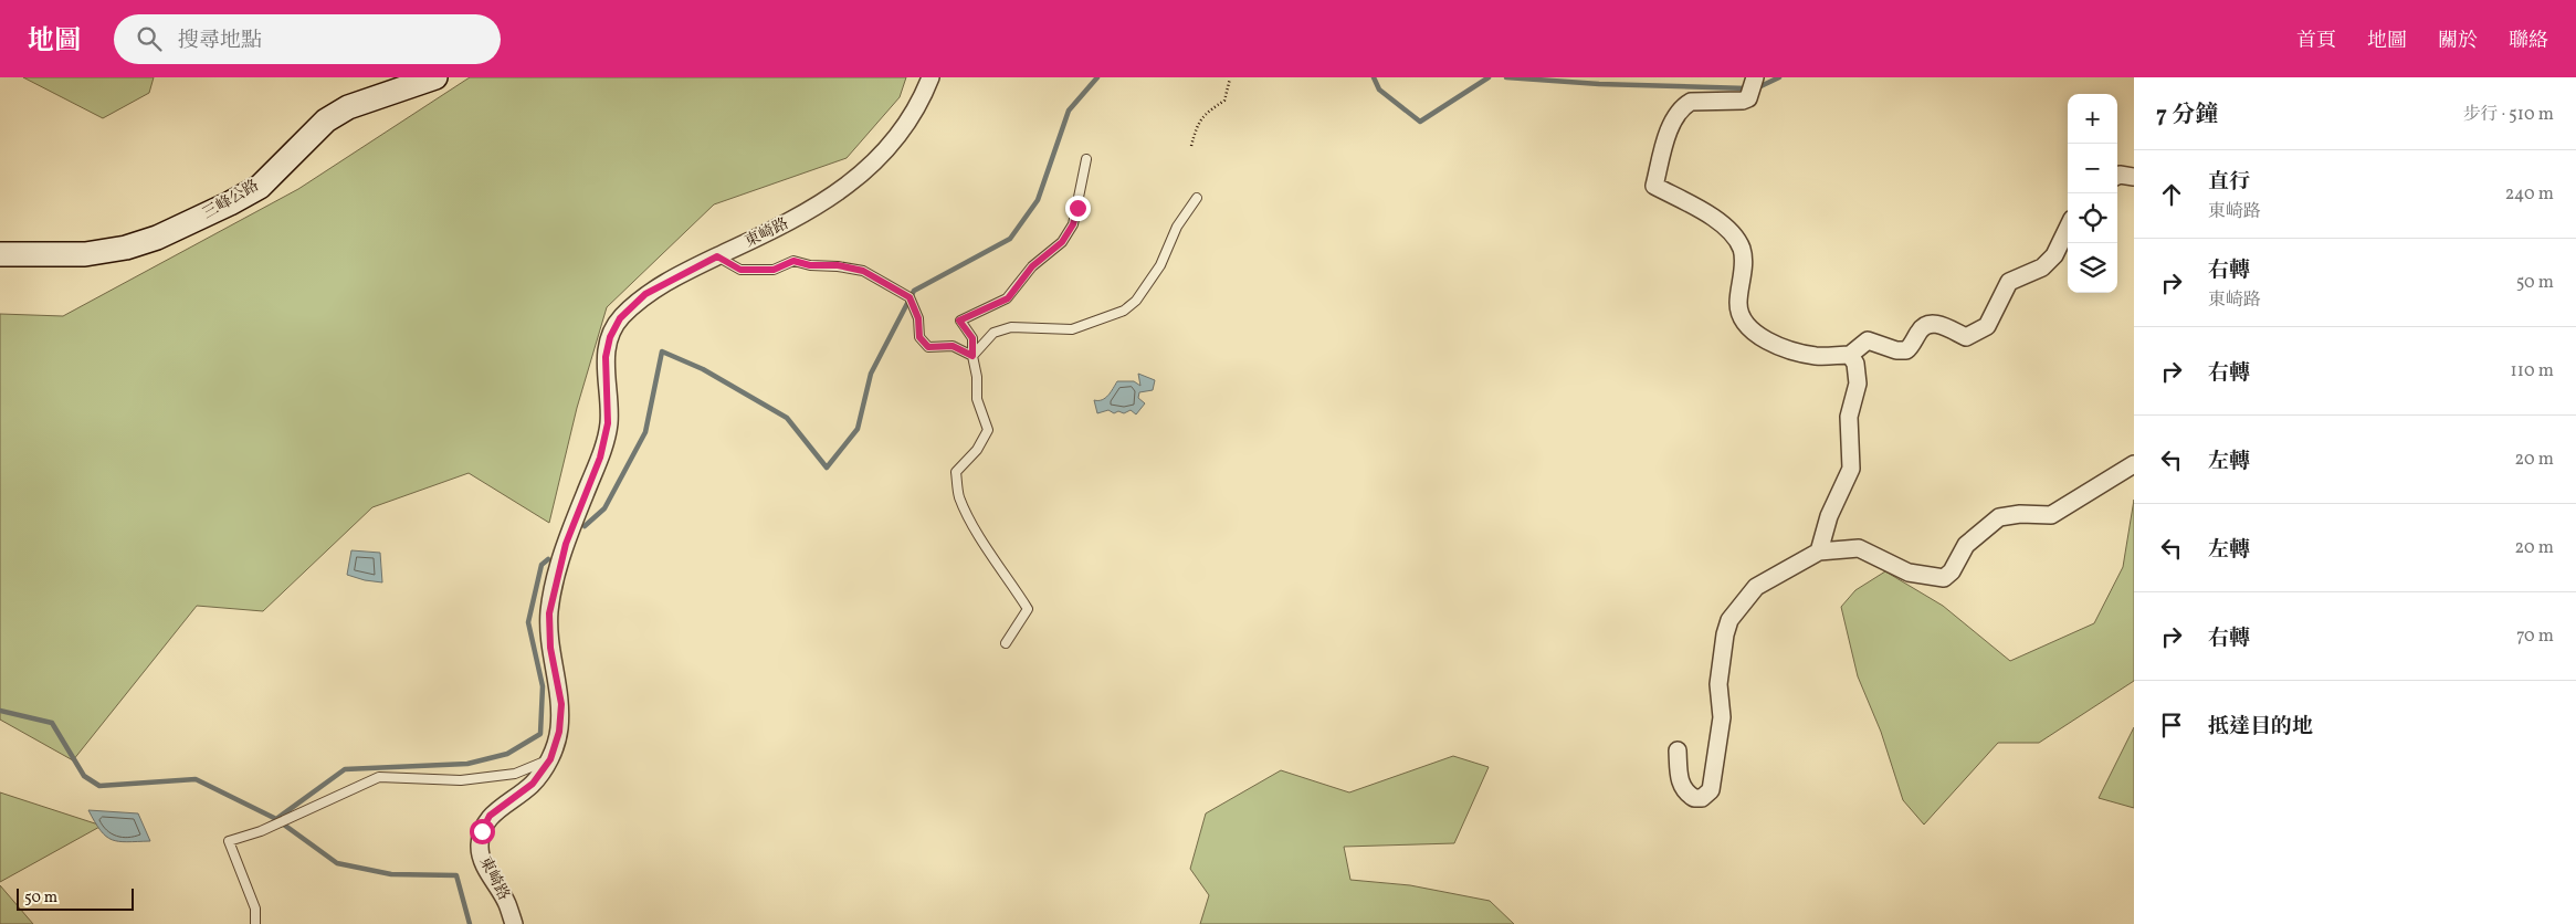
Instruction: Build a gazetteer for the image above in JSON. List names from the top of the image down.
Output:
{
  "streets": {
    "street": ["三峰公路", "東崎路"]
  },
  "scale_bar": "50 m",
  "page": {
    "header": "地圖",
    "search": "搜尋地點",
    "nav": [
      "首頁",
      "地圖",
      "關於",
      "聯絡"
    ],
    "heading": ["7 分鐘", "步行 · 510 m"],
    "map_buttons": ["+", "−"],
    "list": [
      ["直行", "東崎路", "240 m"],
      ["右轉", "東崎路", "50 m"],
      ["右轉", "110 m"],
      ["左轉", "20 m"],
      ["左轉", "20 m"],
      ["右轉", "70 m"],
      "抵達目的地"
    ],
    "scale": "50 m"
  }
}
